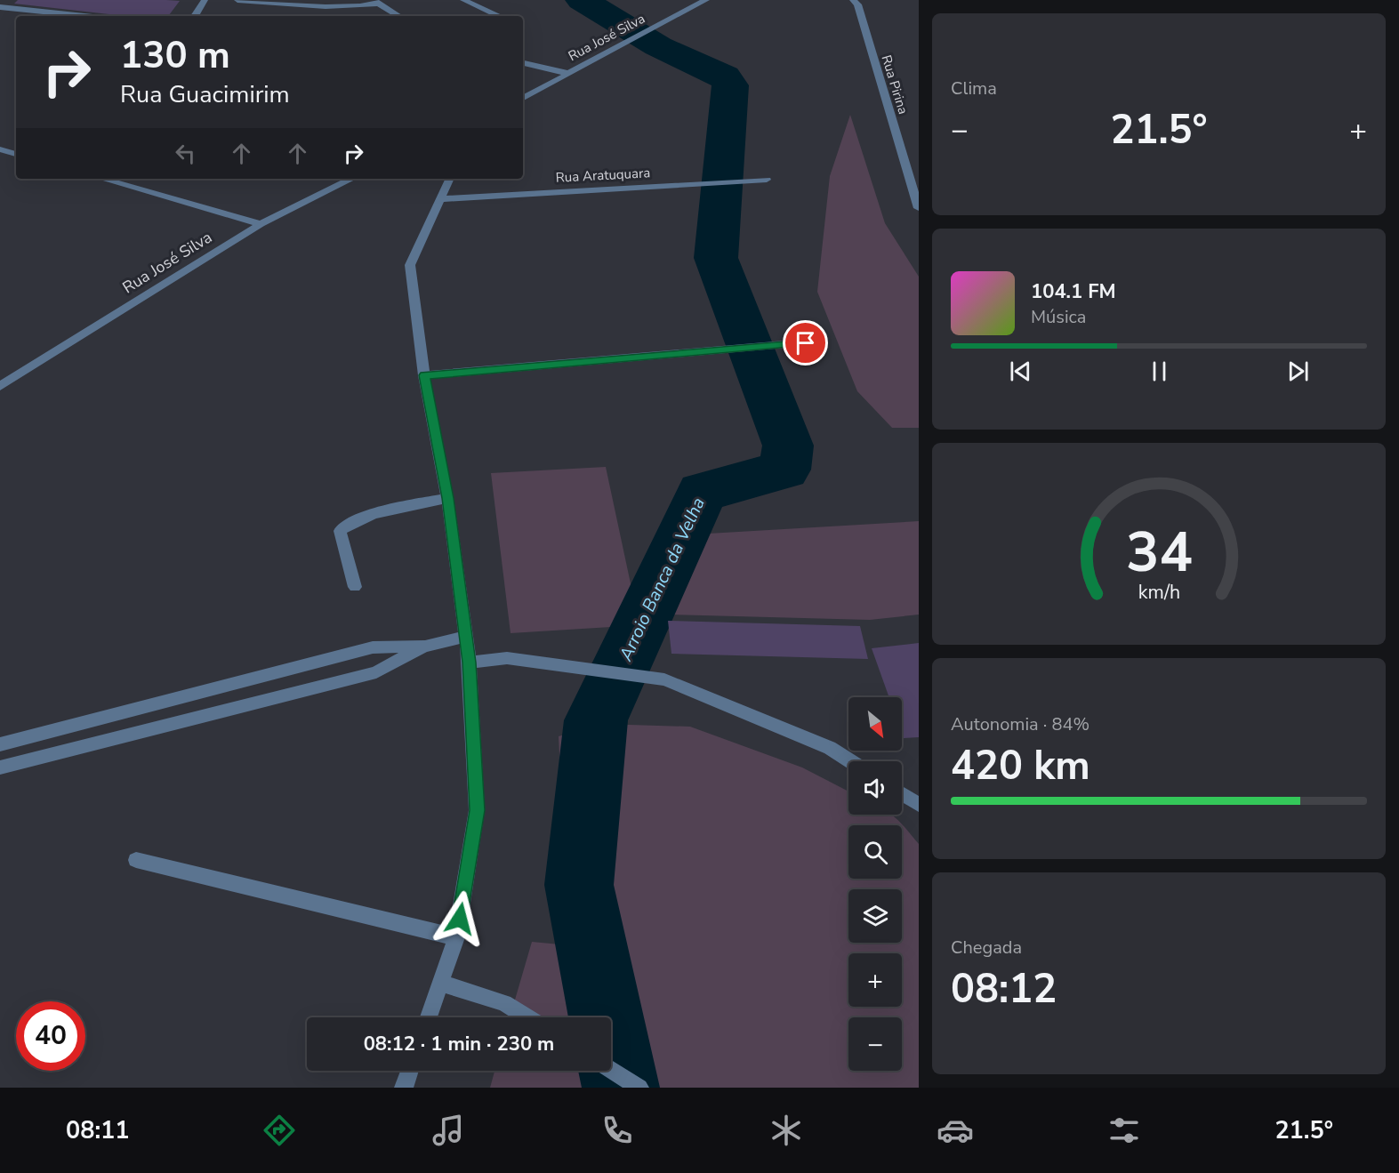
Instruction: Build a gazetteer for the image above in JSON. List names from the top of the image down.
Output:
{
  "streets": {
    "street": ["Rua José Silva", "Rua Pirina", "Rua Aratuquara"]
  },
  "water": ["Arroio Banca da Velha"],
  "north": "bottom right",
  "page": {
    "tile": [
      "Clima",
      ["Autonomia · 84%", "420 km"],
      ["Chegada", "08:12"]
    ],
    "turn": ["130 m", "Rua Guacimirim"],
    "heat": ["−", "21.5°", "+"],
    "song": ["104.1 FM", "Música"],
    "map_buttons": ["+", "−"],
    "limit": "40",
    "trip": "08:12 · 1 min · 230 m",
    "tabs": ["08:11", "21.5°"],
    "gauge": ["34", "km/h"]
  }
}
